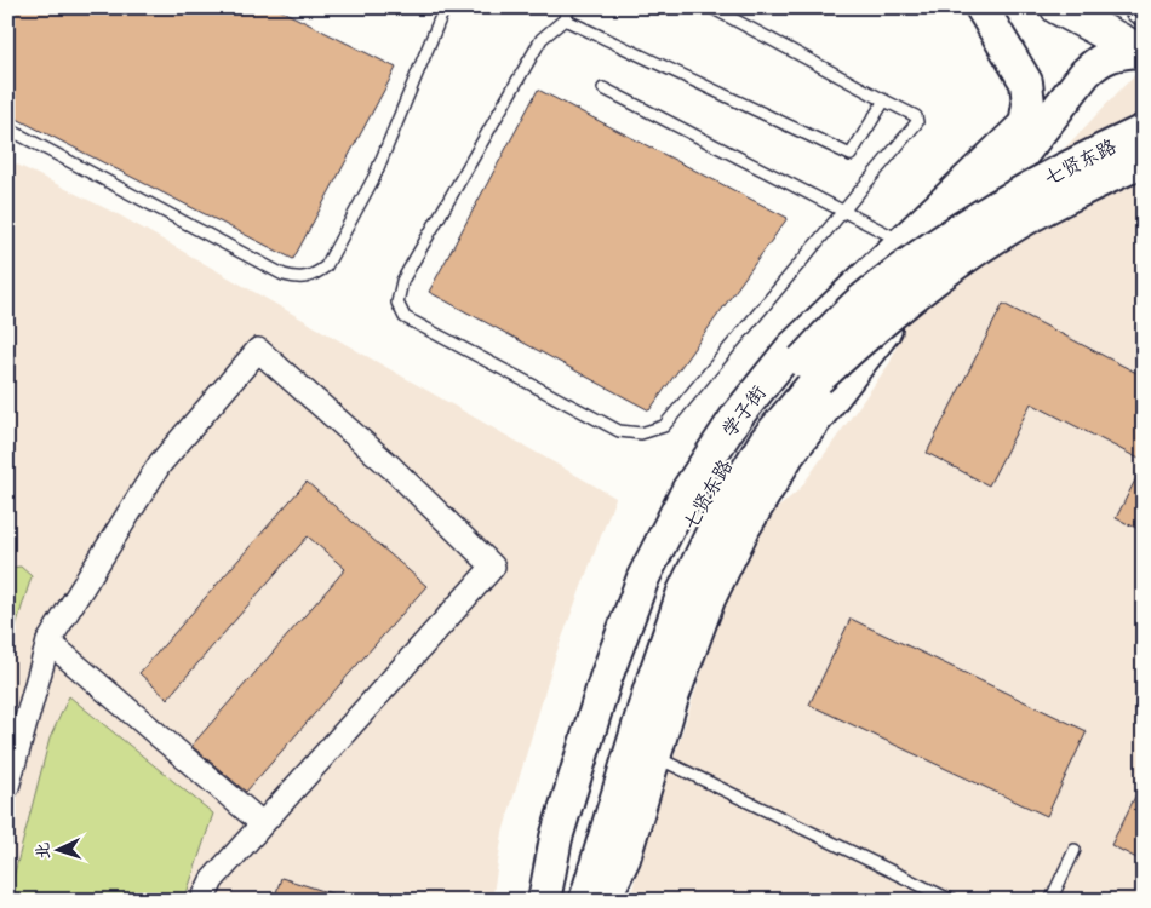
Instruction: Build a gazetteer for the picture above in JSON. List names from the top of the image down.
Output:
{
  "streets": {
    "main road": ["七贤东路", "学子街"]
  },
  "north": "left"
}
